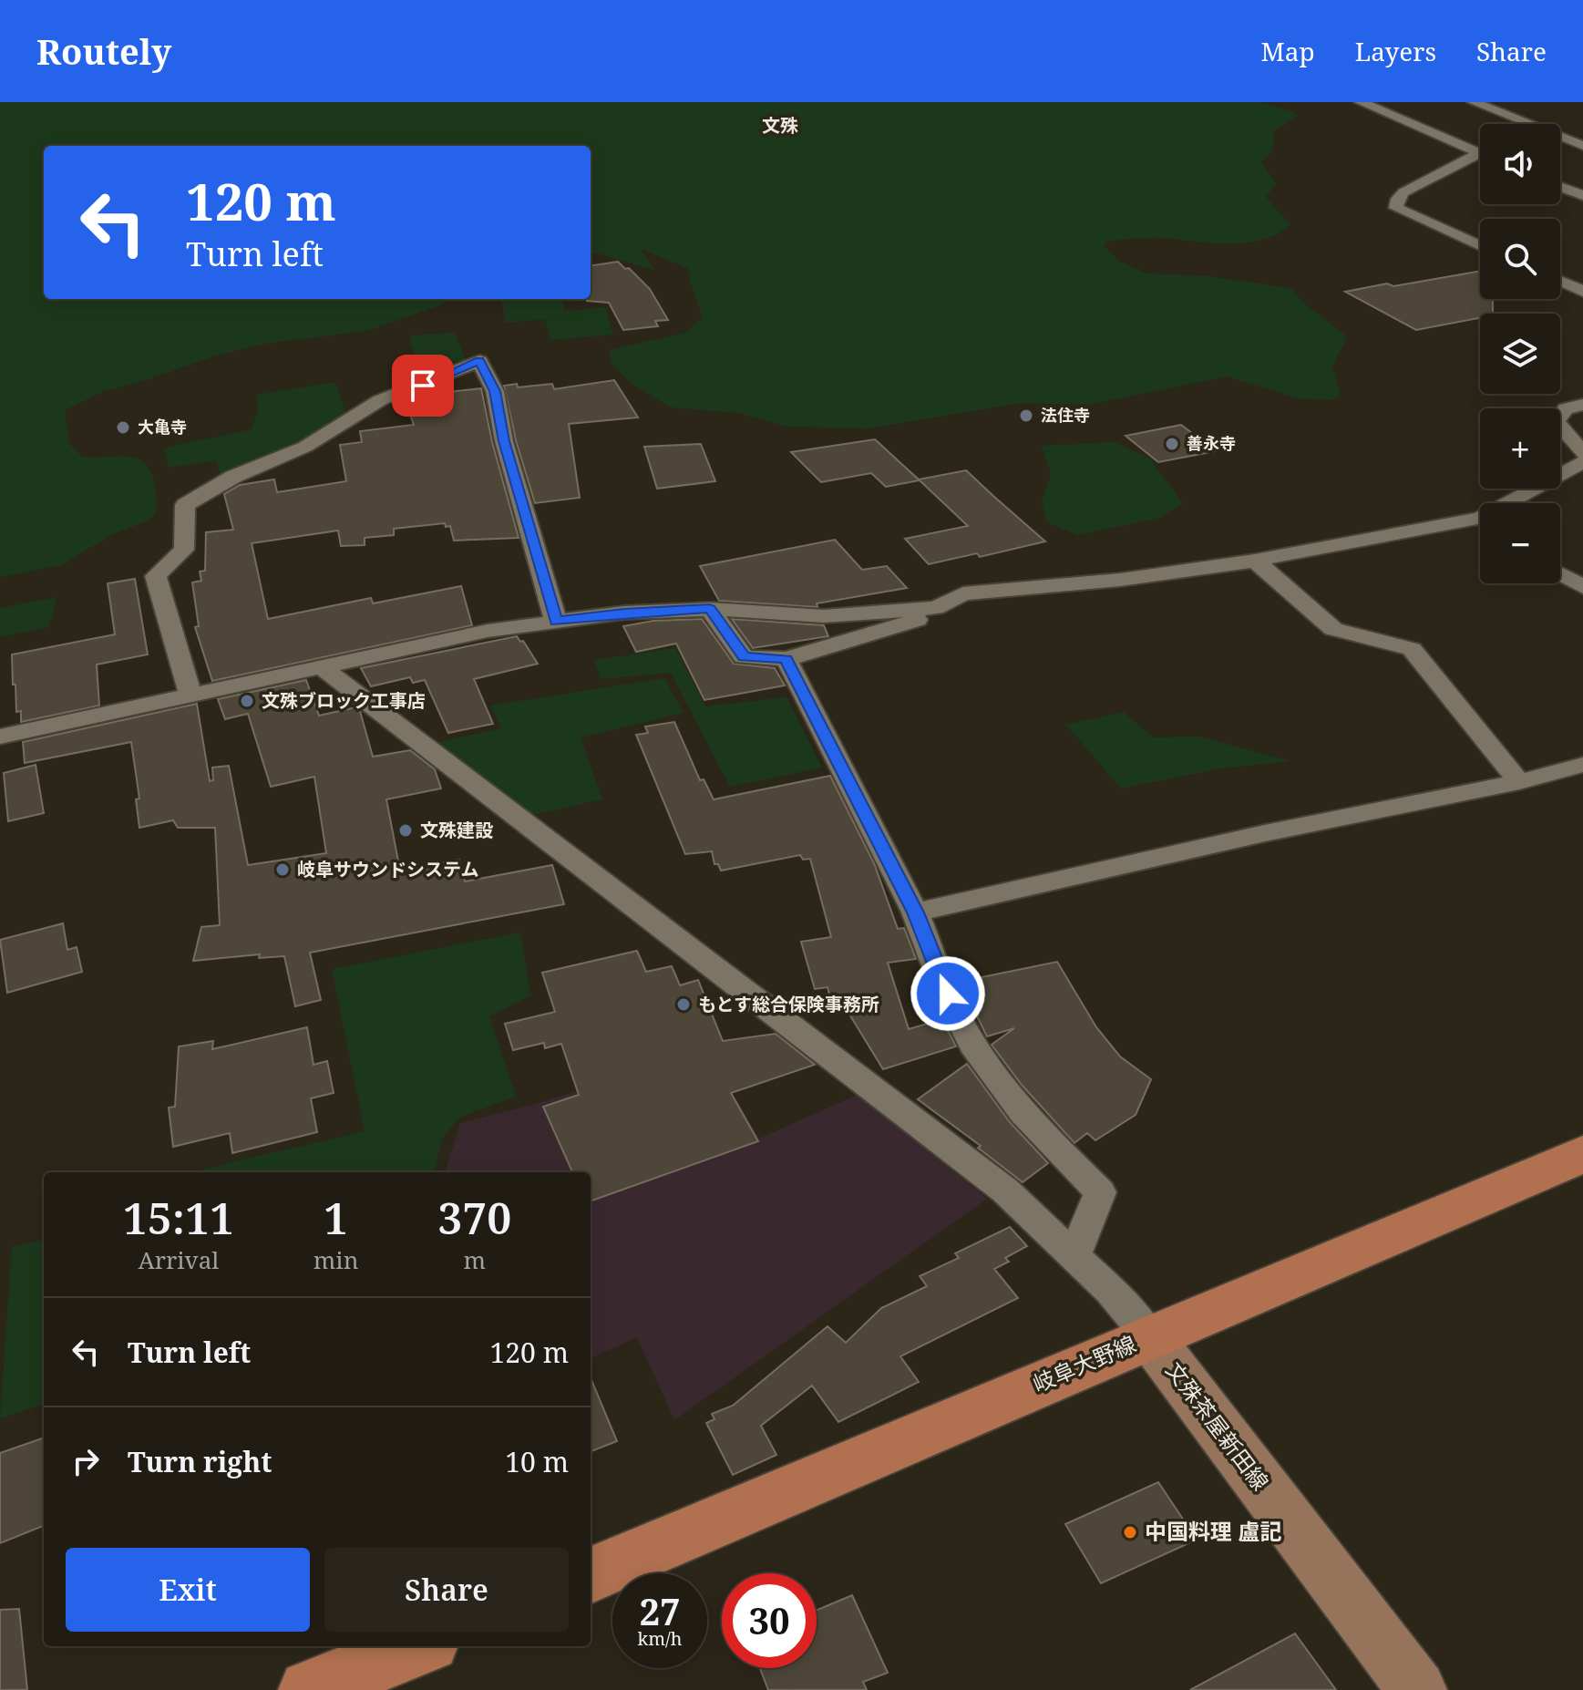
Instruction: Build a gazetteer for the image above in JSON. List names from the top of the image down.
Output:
{
  "streets": {
    "main road": ["岐阜大野線", "文殊茶屋新田線"]
  },
  "crossings": [
    ["岐阜大野線", "文殊茶屋新田線"]
  ],
  "districts": ["文殊"],
  "places": [
    "法住寺",
    "大亀寺",
    "善永寺",
    "文殊ブロック工事店",
    "文殊建設",
    "岐阜サウンドシステム",
    "もとす総合保険事務所",
    "中国料理 盧記"
  ],
  "page": {
    "header": "Routely",
    "nav": ["Map", "Layers", "Share"],
    "map_buttons": ["+", "−"],
    "turn": ["120 m", "Turn left"],
    "eta": [
      "15:11",
      "Arrival",
      "1",
      "min",
      "370",
      "m"
    ],
    "list": [
      {
        "name": "Turn left",
        "value": "120 m"
      },
      {
        "name": "Turn right",
        "value": "10 m"
      }
    ],
    "buttons": ["Exit", "Share"],
    "speed": "27 km/h",
    "limit": "30"
  }
}
